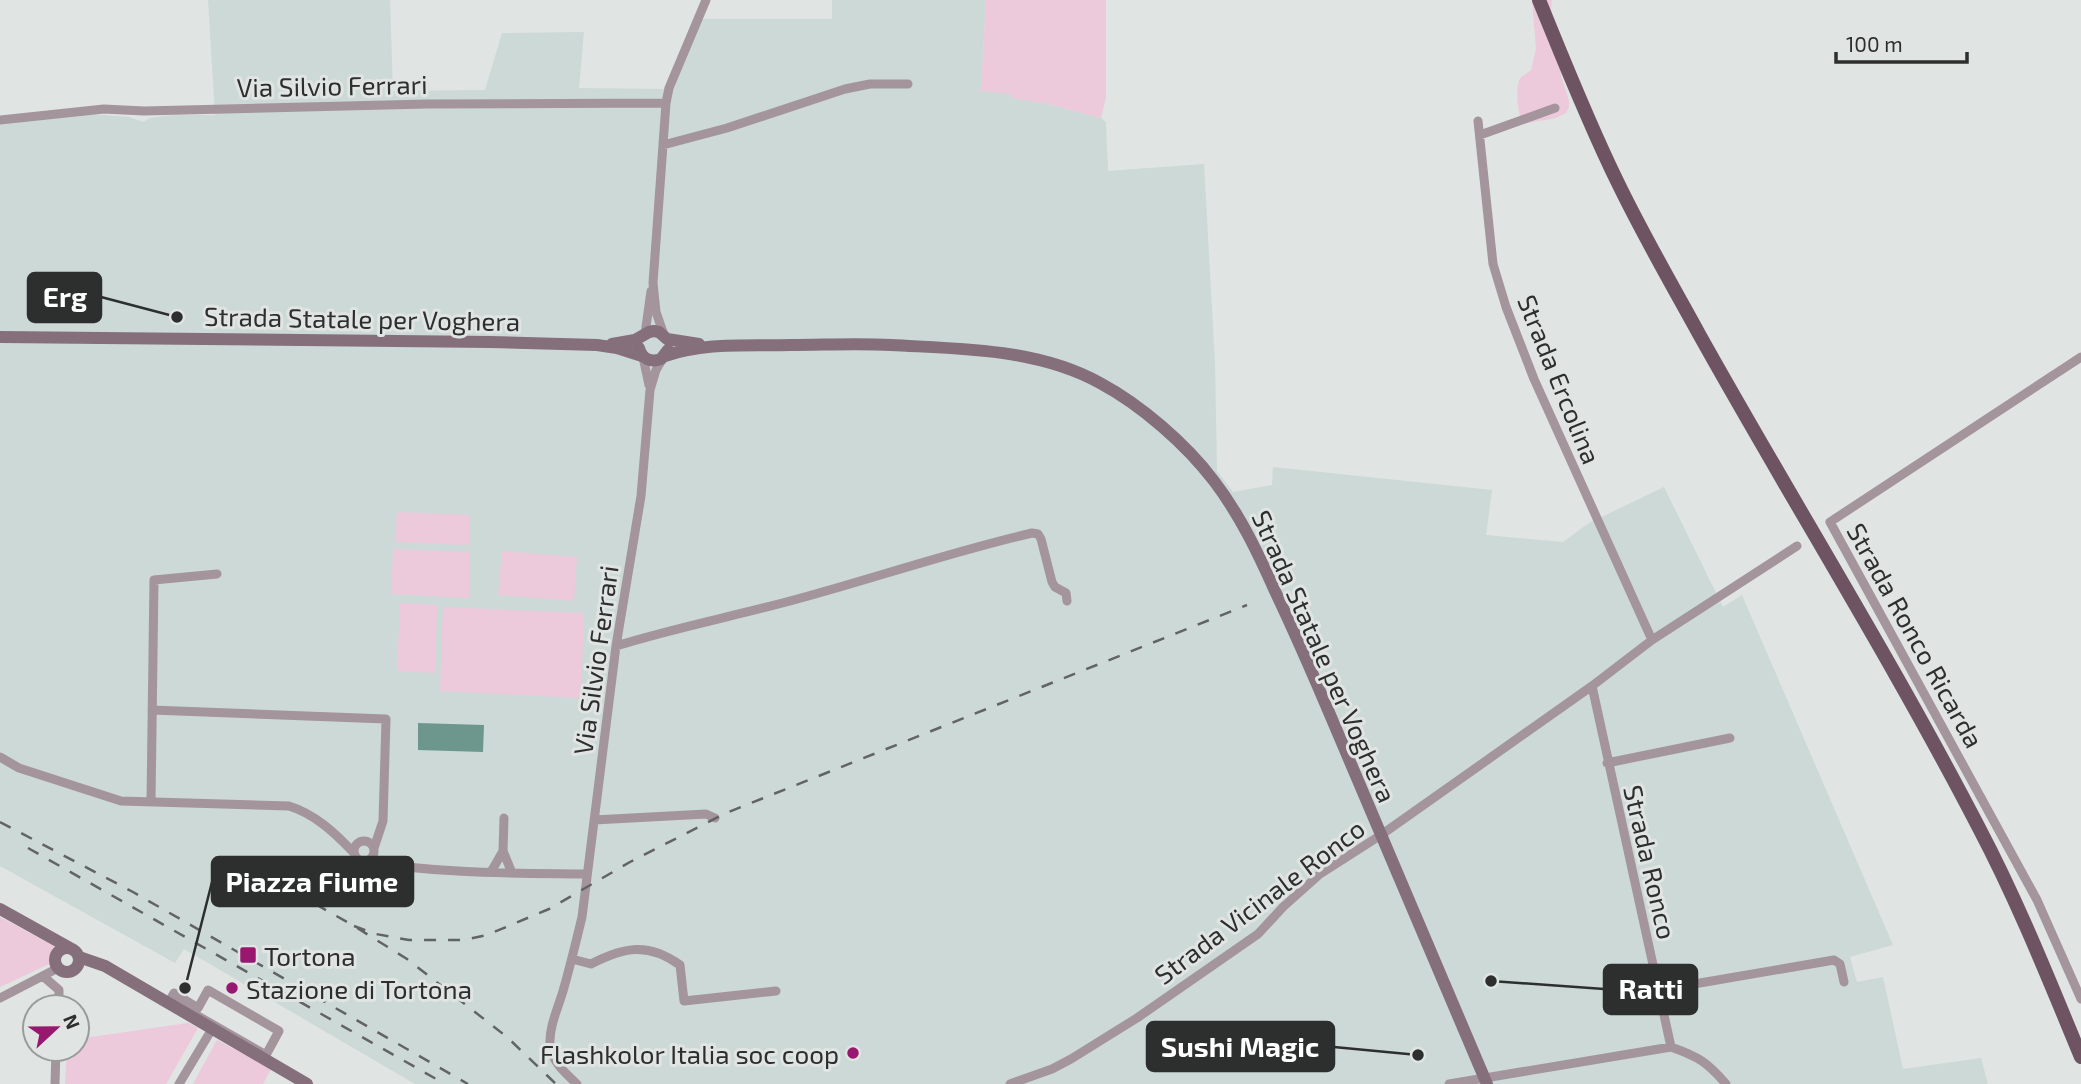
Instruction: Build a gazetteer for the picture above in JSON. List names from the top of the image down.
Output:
{
  "streets": {
    "main road": ["Strada Statale per Voghera"],
    "street": [
      "Via Silvio Ferrari",
      "Strada Ercolina",
      "Strada Ronco Ricarda",
      "Strada Ronco",
      "Strada Vicinale Ronco"
    ]
  },
  "crossings": [
    ["Via Silvio Ferrari", "Strada Statale per Voghera"],
    ["Strada Statale per Voghera", "Strada Vicinale Ronco"],
    ["Strada Ronco", "Strada Vicinale Ronco"]
  ],
  "places": {
    "other": [
      "Erg",
      "Ratti",
      "Piazza Fiume",
      "Stazione di Tortona",
      "Flashkolor Italia soc coop",
      "Sushi Magic"
    ],
    "transit": ["Tortona"]
  },
  "scale_bar": "100 m",
  "north": "right"
}
